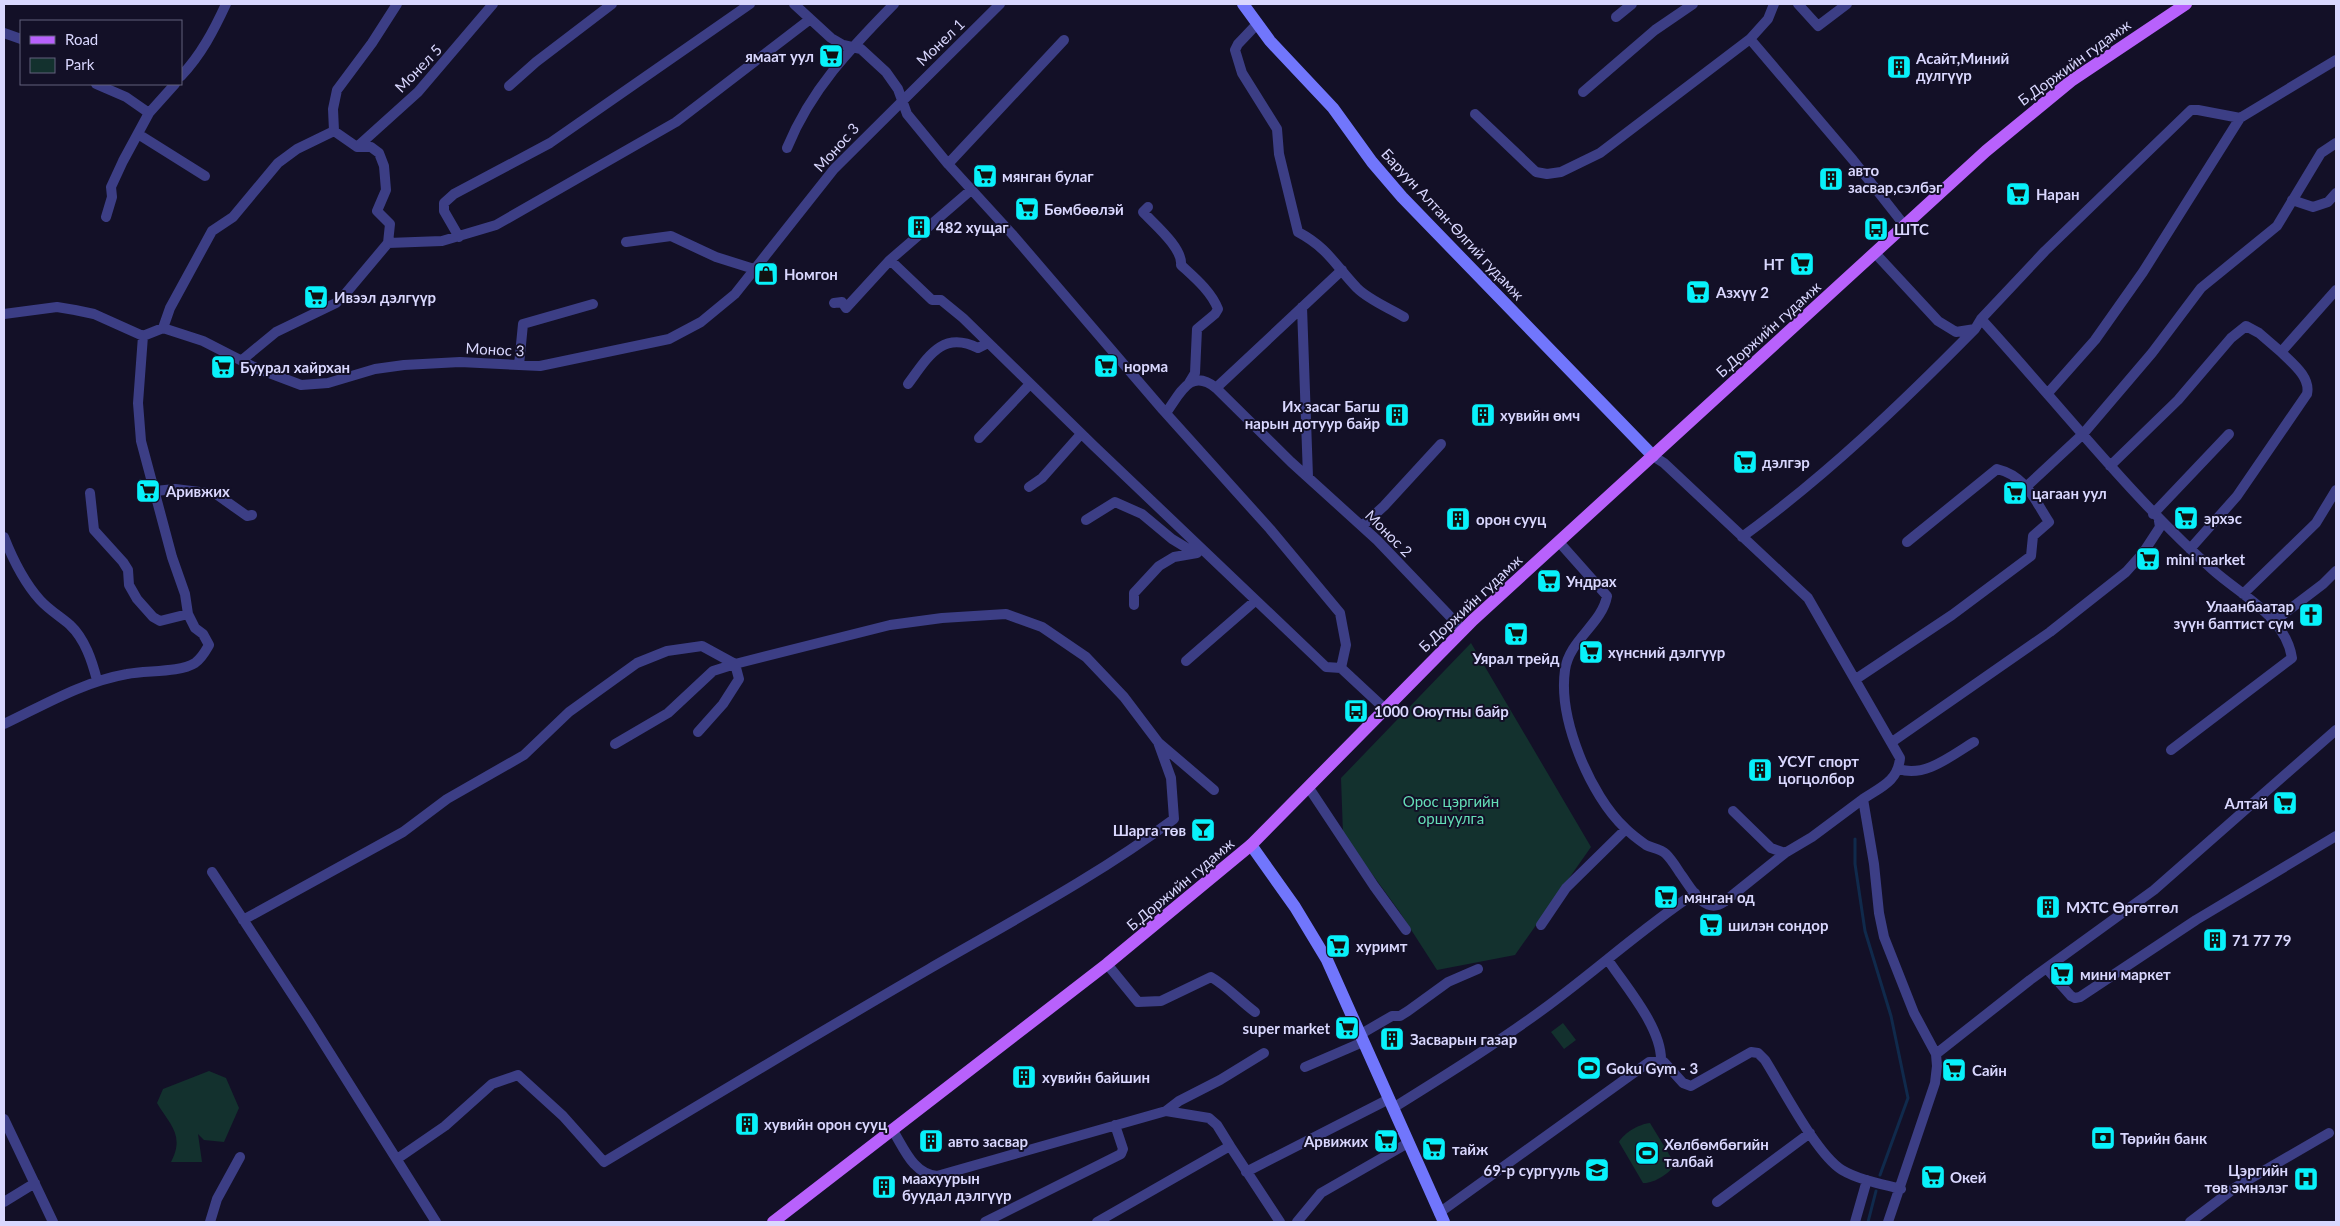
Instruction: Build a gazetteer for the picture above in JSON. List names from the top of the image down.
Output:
{
  "streets": {
    "main road": ["Б.Доржийн гудамж", "Баруун Алтан-Өлгий гудамж"],
    "street": [
      "Монел 1",
      "Монел 5",
      "Монос 3",
      "Монос 2"
    ]
  },
  "crossings": [
    ["Монел 1", "Монос 3"],
    ["Б.Доржийн гудамж", "Баруун Алтан-Өлгий гудамж"],
    ["Б.Доржийн гудамж", "Монос 2"]
  ],
  "parks": ["Орос цэргийн оршуулга"],
  "places": {
    "supermarket": [
      "ямаат уул",
      "мянган булаг",
      "Наран",
      "Бөмбөөлэй",
      "HT",
      "Азхүү 2",
      "Ивээл дэлгүүр",
      "норма",
      "Буурал хайрхан",
      "дэлгэр",
      "Аривжих",
      "цагаан уул",
      "эрхэс",
      "mini market",
      "Ундрах",
      "Уярал трейд",
      "хүнсний дэлгүүр",
      "Алтай",
      "мянган од",
      "шилэн сондор",
      "хуримт",
      "мини маркет",
      "super market",
      "Сайн",
      "Арвижих",
      "тайж",
      "Окей"
    ],
    "building": [
      "Асайт,Миний дулгүүр",
      "авто засвар,сэлбэг",
      "482 хущаг",
      "Их засаг Багш нарын дотуур байр",
      "хувийн өмч",
      "орон сууц",
      "УСУГ спорт цогцолбор",
      "МХТС Өргөтгөл",
      "71 77 79",
      "Засварын газар",
      "хувийн байшин",
      "хувийн орон сууц",
      "авто засвар",
      "маахуурын буудал дэлгүүр"
    ],
    "bus stop": ["ШТС", "1000 Оюутны байр"],
    "shop": ["Номгон"],
    "church": ["Улаанбаатар зүүн баптист сүм"],
    "bar": ["Шарга төв"],
    "sports": ["Goku Gym - 3", "Хөлбөмбөгийн талбай"],
    "bank": ["Төрийн банк"],
    "school or university": ["69-р сургууль"],
    "hospital": ["Цэргийн төв эмнэлэг"]
  },
  "legend": ["Road", "Park"]
}
